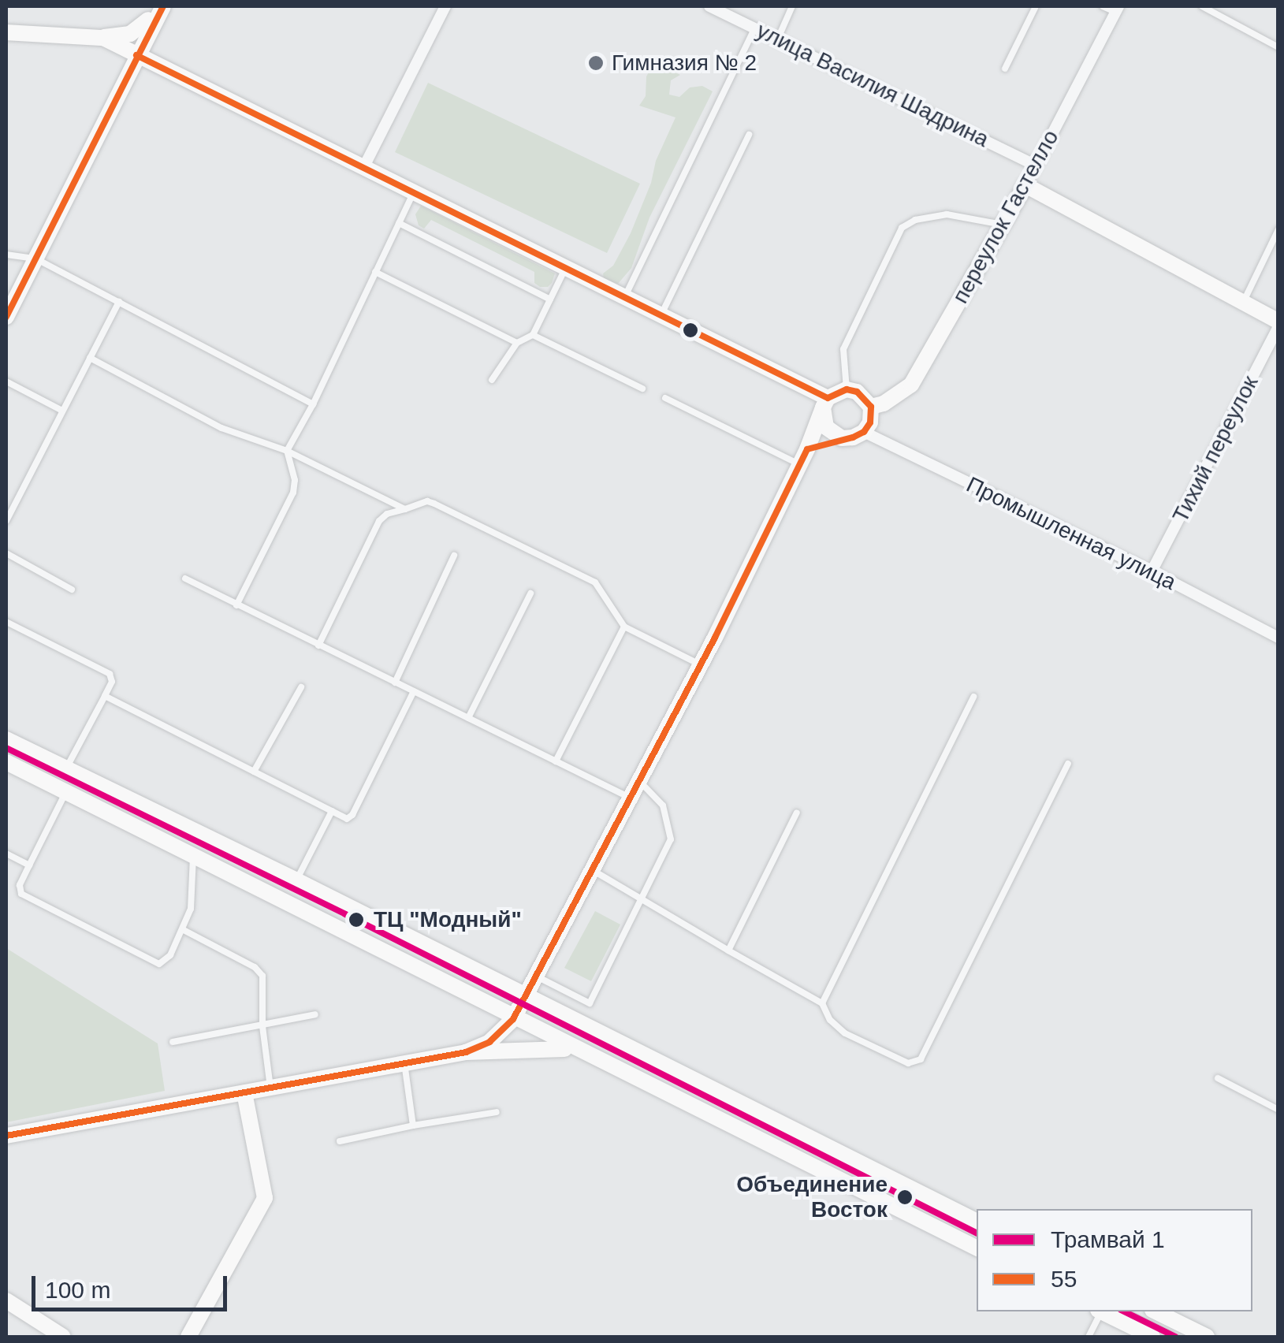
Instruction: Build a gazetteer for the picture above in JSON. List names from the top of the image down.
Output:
{
  "streets": {
    "main road": ["переулок Гастелло"],
    "street": ["улица Василия Шадрина", "Тихий переулок", "Промышленная улица"]
  },
  "crossings": [
    ["улица Василия Шадрина", "переулок Гастелло"],
    ["переулок Гастелло", "Промышленная улица"],
    ["Тихий переулок", "Промышленная улица"]
  ],
  "places": ["Гимназия № 2", "ТЦ \"Модный\"", "Объединение Восток"],
  "lines": ["transit line 55", "tram line 1"],
  "legend": ["Трамвай 1", "55"],
  "scale_bar": "100 m"
}
